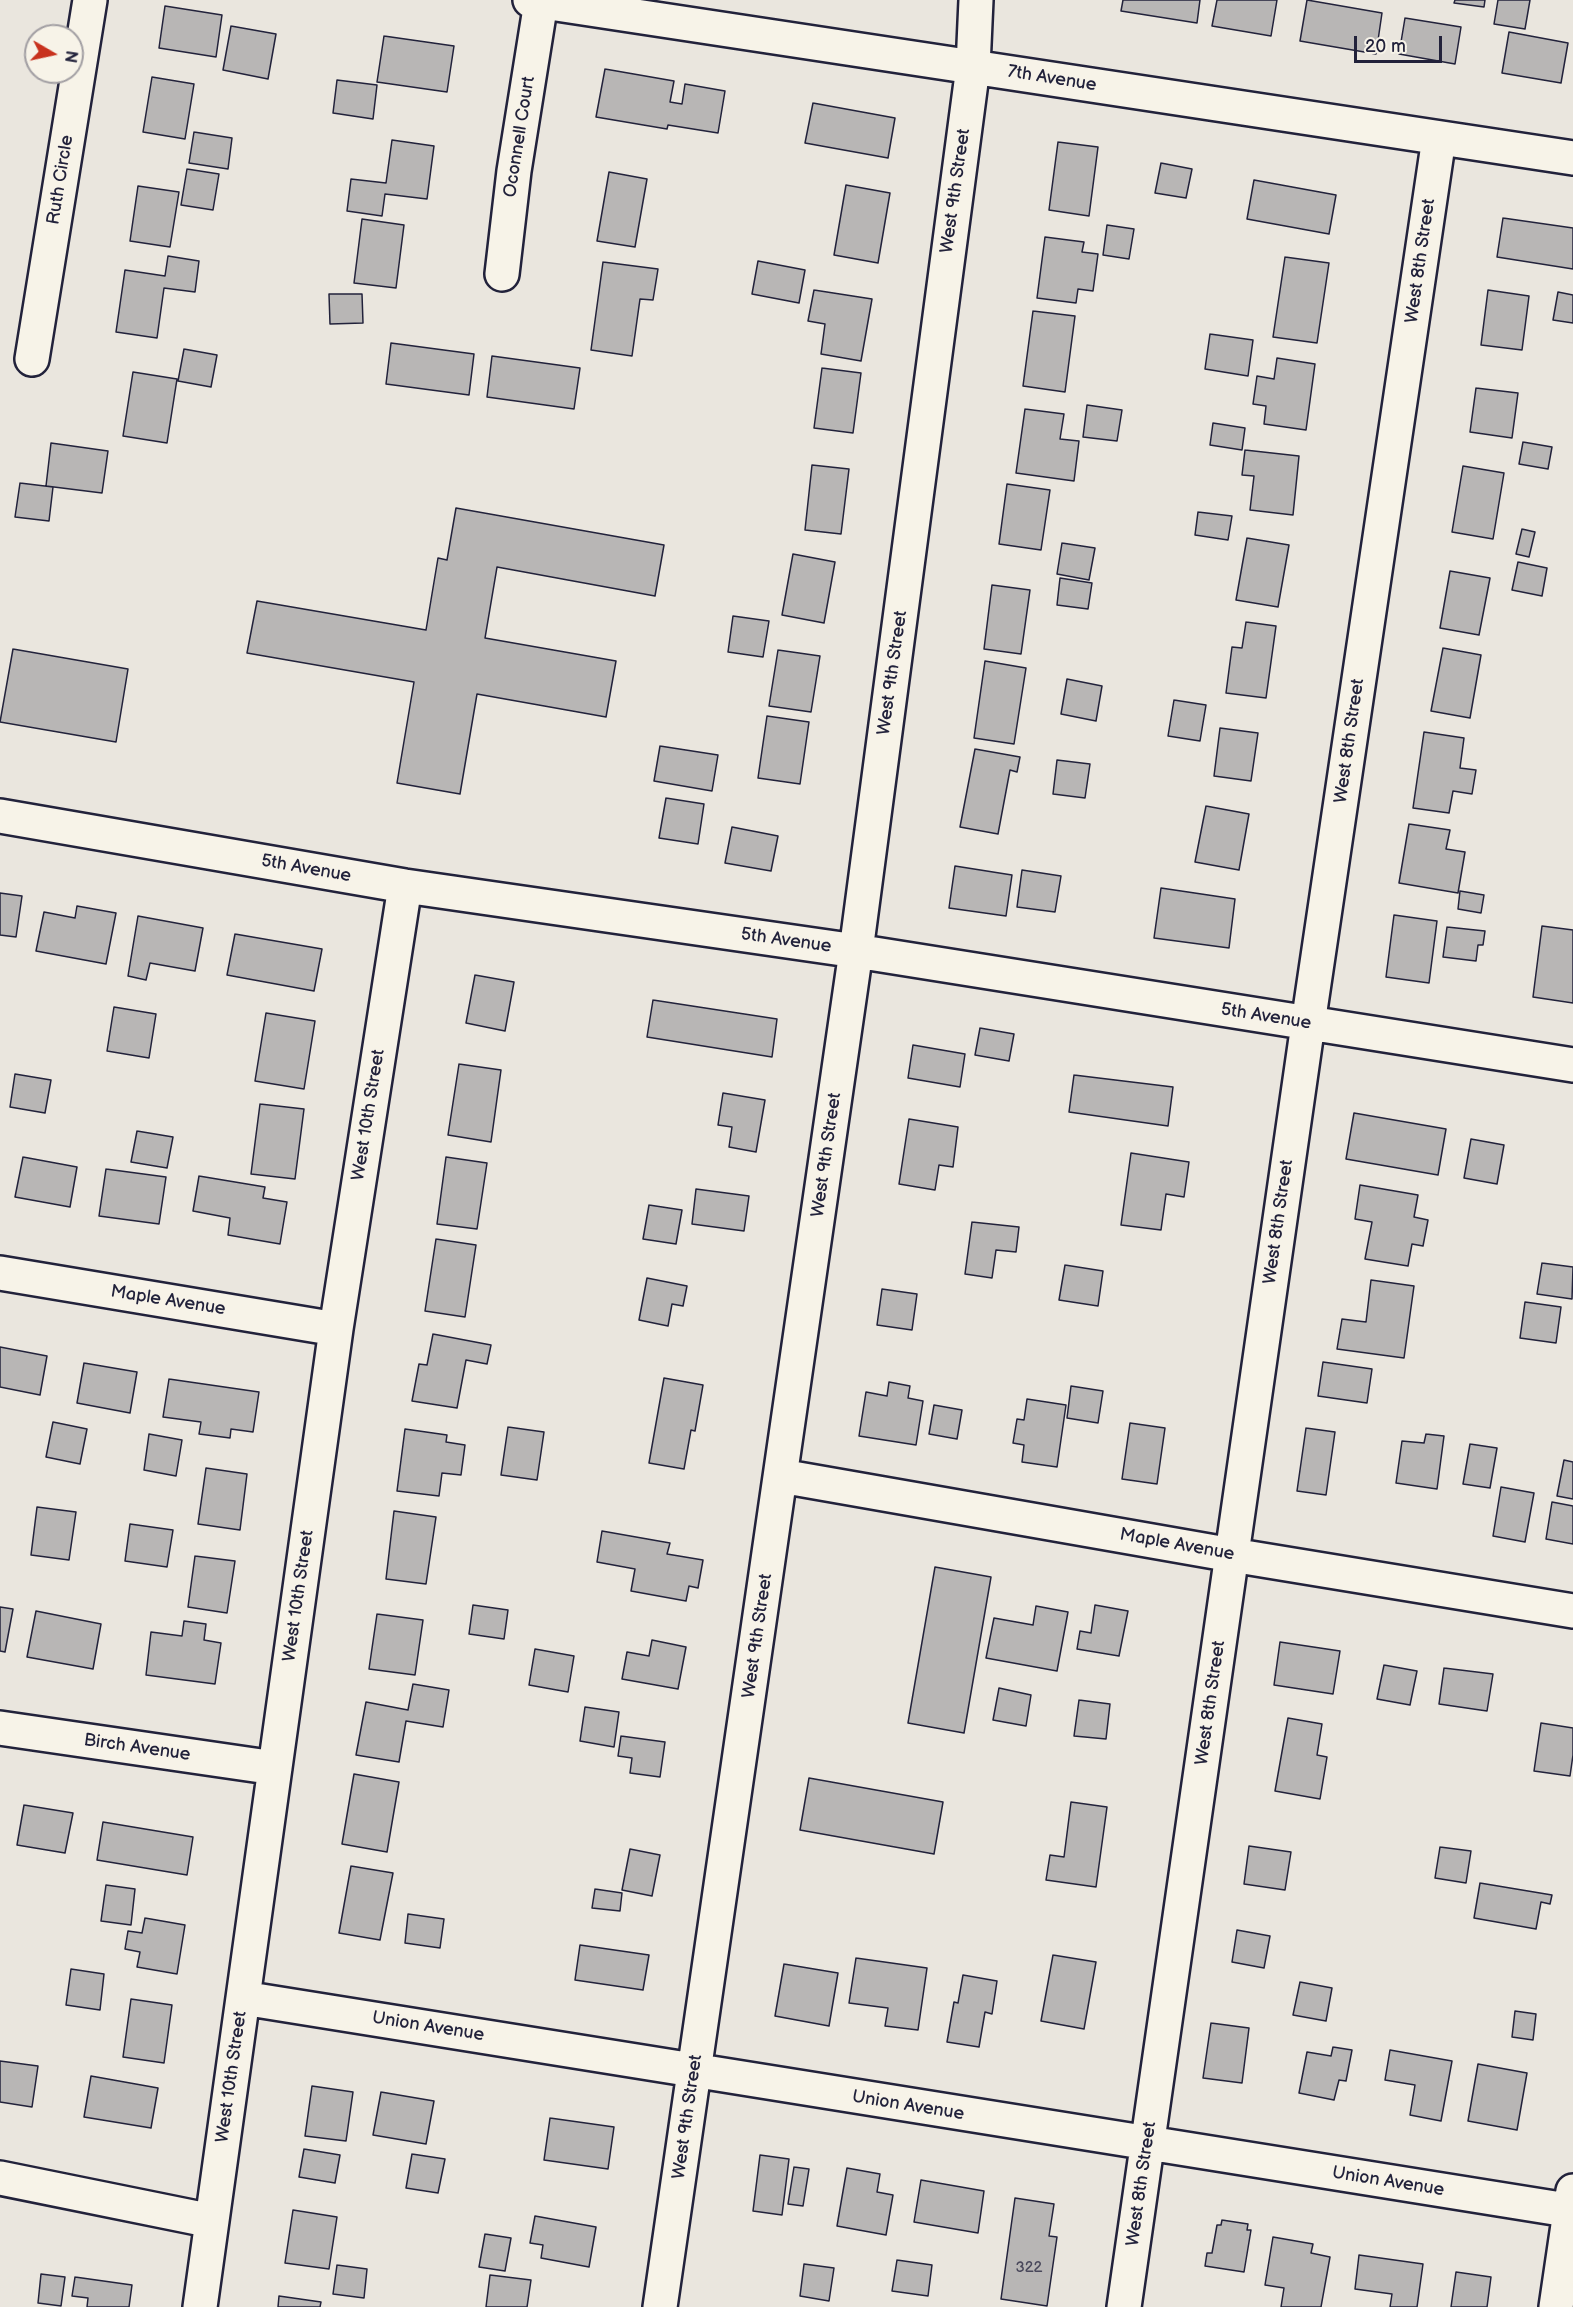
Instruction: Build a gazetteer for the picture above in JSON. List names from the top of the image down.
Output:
{
  "streets": {
    "street": [
      "7th Avenue",
      "Oconnell Court",
      "Ruth Circle",
      "West 9th Street",
      "West 8th Street",
      "5th Avenue",
      "West 10th Street",
      "Maple Avenue",
      "Birch Avenue",
      "Union Avenue"
    ]
  },
  "crossings": [
    ["7th Avenue", "Oconnell Court"],
    ["7th Avenue", "West 9th Street"],
    ["7th Avenue", "West 8th Street"],
    ["West 9th Street", "5th Avenue"],
    ["West 9th Street", "Maple Avenue"],
    ["West 9th Street", "Union Avenue"],
    ["West 8th Street", "5th Avenue"],
    ["West 8th Street", "Maple Avenue"],
    ["West 8th Street", "Union Avenue"],
    ["5th Avenue", "West 10th Street"],
    ["West 10th Street", "Maple Avenue"],
    ["West 10th Street", "Birch Avenue"],
    ["West 10th Street", "Union Avenue"]
  ],
  "house_numbers": ["322"],
  "scale_bar": "20 m",
  "north": "right"
}
